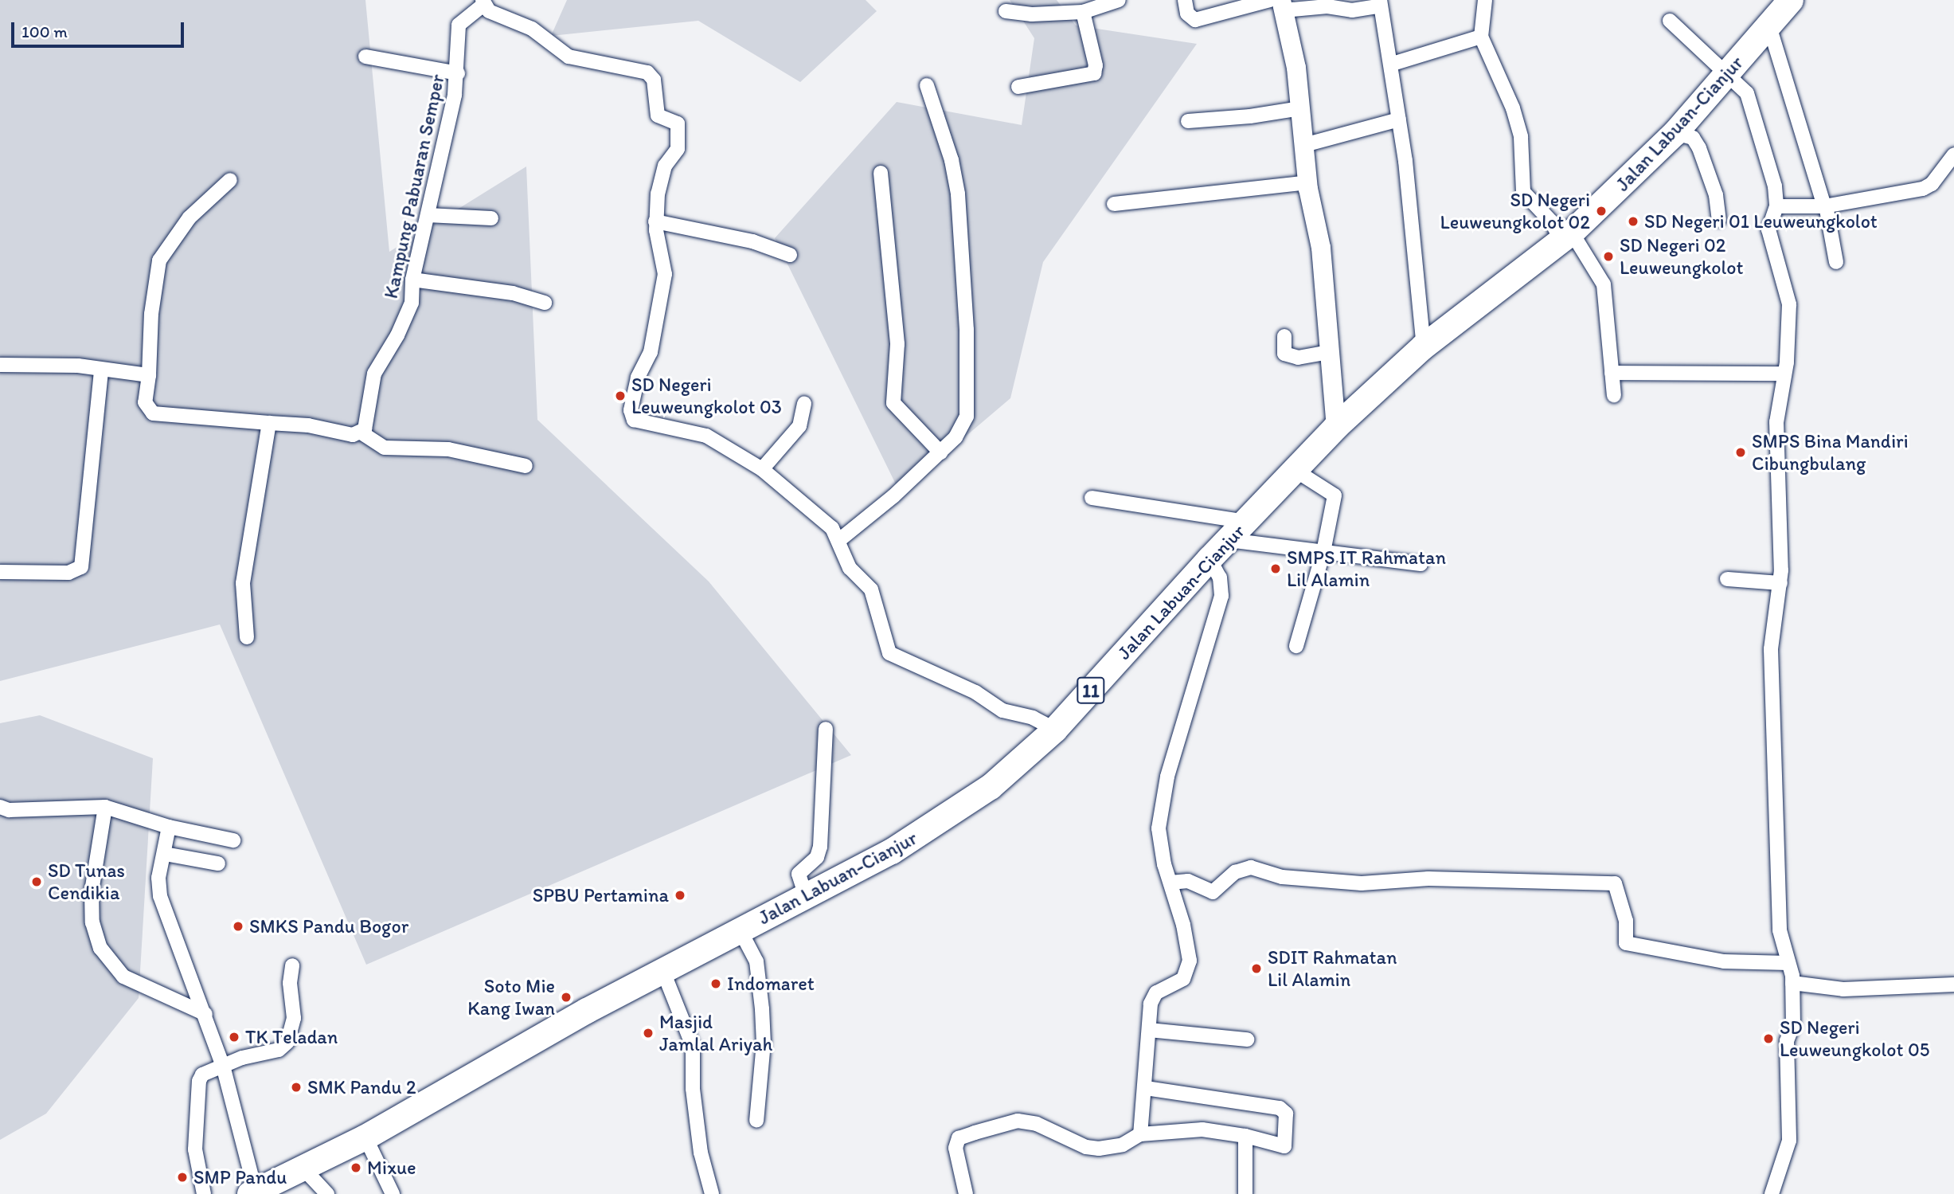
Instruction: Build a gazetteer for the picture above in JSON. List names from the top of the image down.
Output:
{
  "streets": {
    "highway": ["Jalan Labuan-Cianjur", "11"],
    "street": ["Kampung Pabuaran Semper"]
  },
  "places": [
    "SD Negeri Leuweungkolot 02",
    "SD Negeri 01 Leuweungkolot",
    "SD Negeri 02 Leuweungkolot",
    "SD Negeri Leuweungkolot 03",
    "SMPS Bina Mandiri Cibungbulang",
    "SMPS IT Rahmatan Lil Alamin",
    "SD Tunas Cendikia",
    "SPBU Pertamina",
    "SMKS Pandu Bogor",
    "SDIT Rahmatan Lil Alamin",
    "Indomaret",
    "Soto Mie Kang Iwan",
    "Masjid Jamlal Ariyah",
    "TK Teladan",
    "SD Negeri Leuweungkolot 05",
    "SMK Pandu 2",
    "Mixue",
    "SMP Pandu"
  ],
  "scale_bar": "100 m"
}
